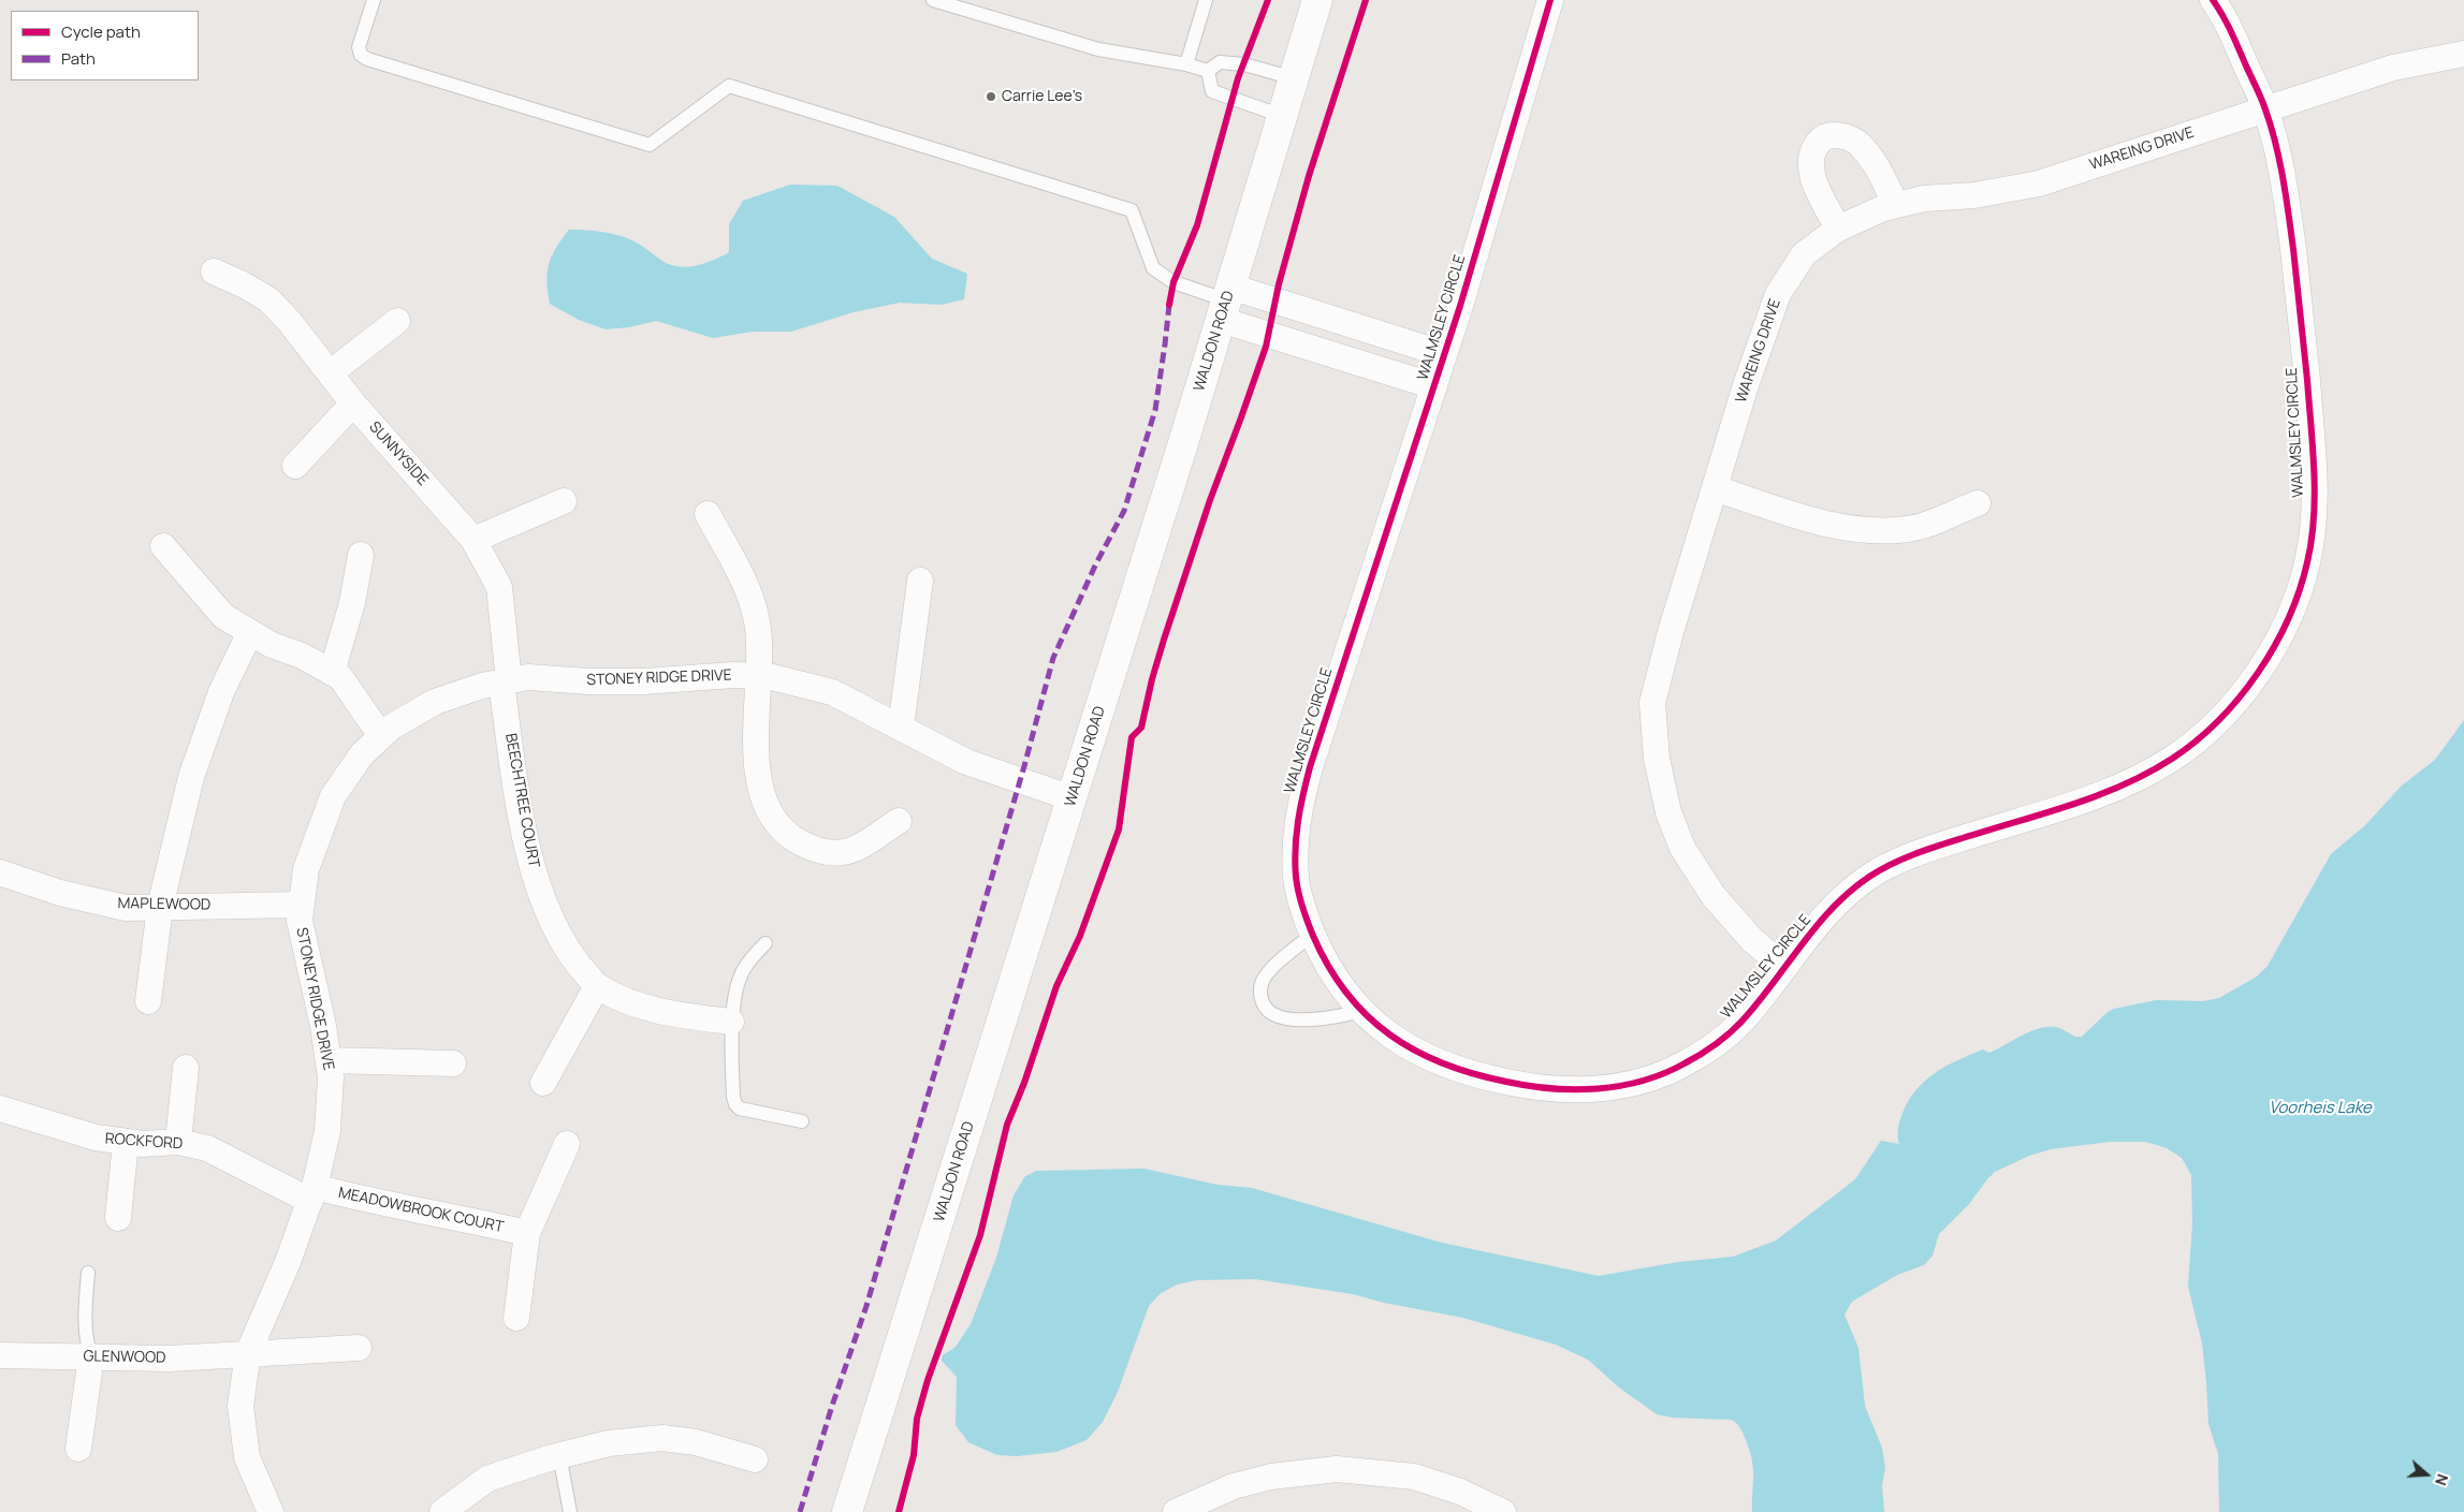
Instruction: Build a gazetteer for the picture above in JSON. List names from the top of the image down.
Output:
{
  "streets": {
    "street": [
      "WAREING DRIVE",
      "WALMSLEY CIRCLE",
      "WALDON ROAD",
      "SUNNYSIDE",
      "STONEY RIDGE DRIVE",
      "BEECHTREE COURT",
      "MAPLEWOOD",
      "ROCKFORD",
      "MEADOWBROOK COURT",
      "GLENWOOD"
    ]
  },
  "crossings": [
    ["WAREING DRIVE", "WALMSLEY CIRCLE"],
    ["WALMSLEY CIRCLE", "WALDON ROAD"],
    ["WALDON ROAD", "STONEY RIDGE DRIVE"],
    ["SUNNYSIDE", "STONEY RIDGE DRIVE"],
    ["SUNNYSIDE", "BEECHTREE COURT"],
    ["STONEY RIDGE DRIVE", "BEECHTREE COURT"],
    ["STONEY RIDGE DRIVE", "MAPLEWOOD"],
    ["STONEY RIDGE DRIVE", "ROCKFORD"],
    ["STONEY RIDGE DRIVE", "MEADOWBROOK COURT"],
    ["STONEY RIDGE DRIVE", "GLENWOOD"],
    ["ROCKFORD", "MEADOWBROOK COURT"]
  ],
  "water": ["Voorheis Lake"],
  "places": ["Carrie Lee’s"],
  "legend": ["Cycle path", "Path"],
  "north": "right"
}
